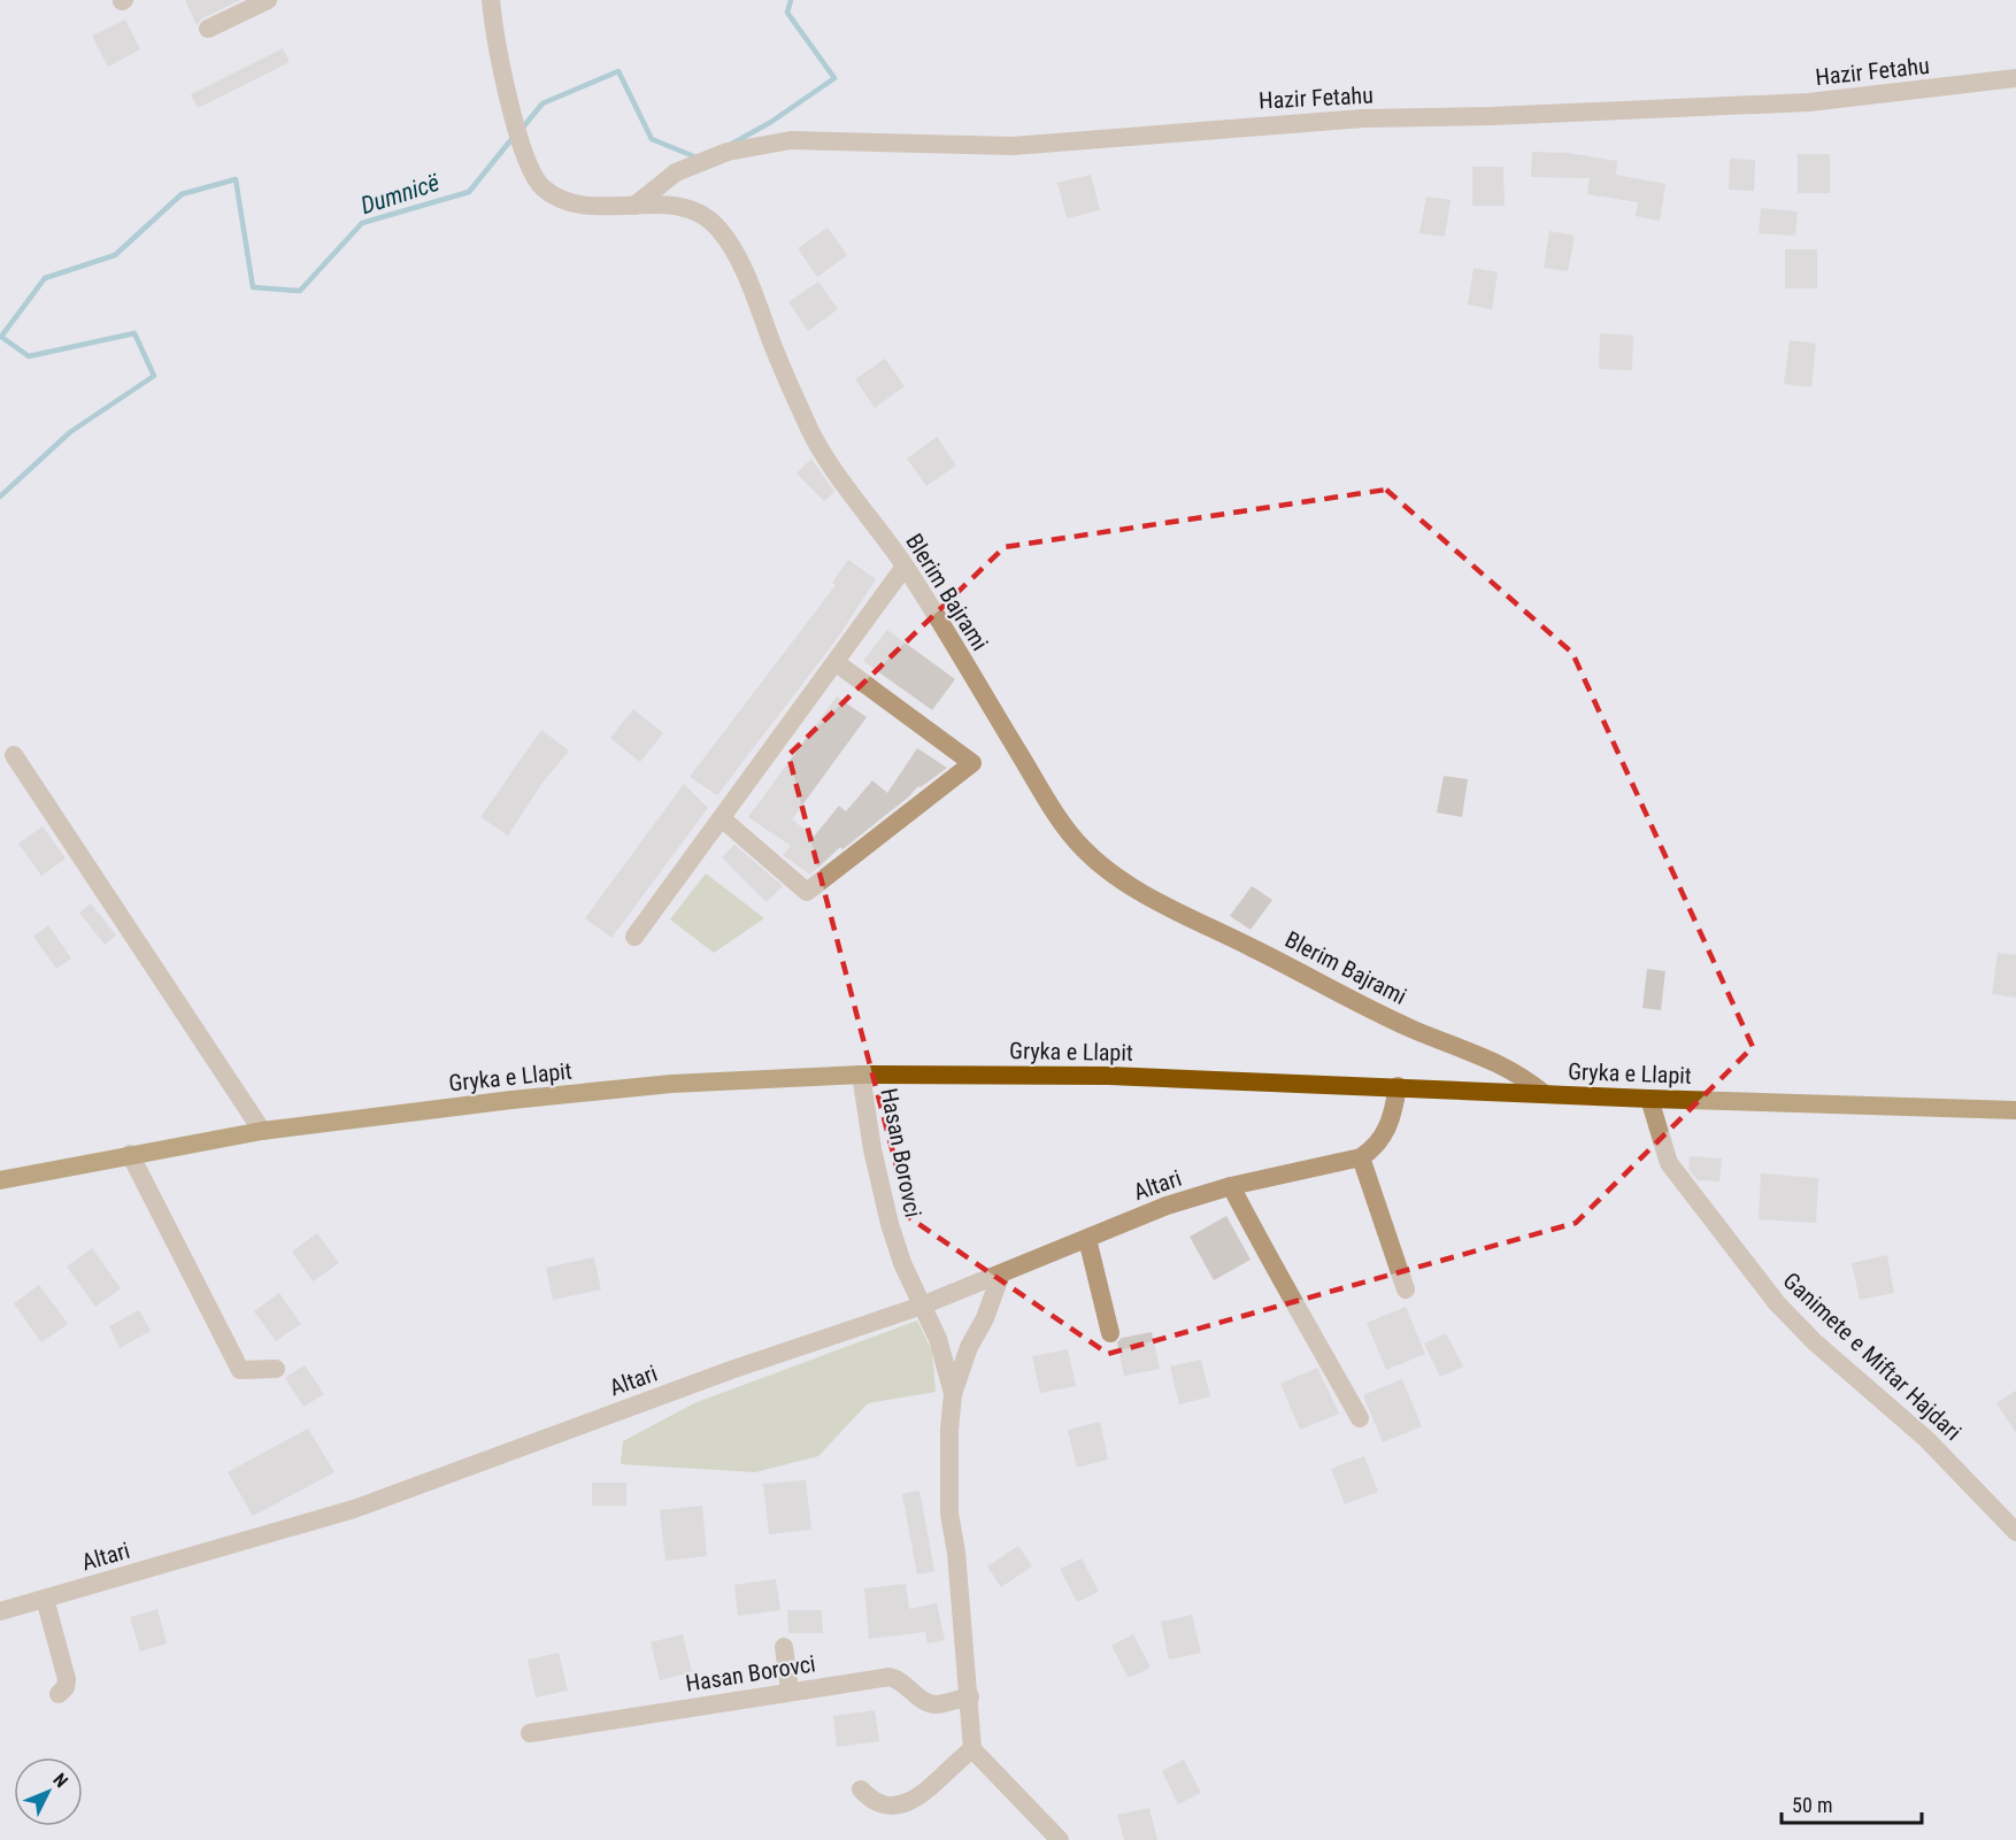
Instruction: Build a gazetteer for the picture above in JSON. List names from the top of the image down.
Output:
{
  "streets": {
    "main road": ["Gryka e Llapit"],
    "street": [
      "Hazir Fetahu",
      "Blerim Bajrami",
      "Hasan Borovci",
      "Altari",
      "Ganimete e Miftar Hajdari"
    ]
  },
  "crossings": [
    ["Hazir Fetahu", "Blerim Bajrami"],
    ["Blerim Bajrami", "Gryka e Llapit"],
    ["Gryka e Llapit", "Hasan Borovci"],
    ["Gryka e Llapit", "Ganimete e Miftar Hajdari"],
    ["Hasan Borovci", "Altari"]
  ],
  "water": ["Dumnicë"],
  "scale_bar": "50 m",
  "north": "top right"
}
